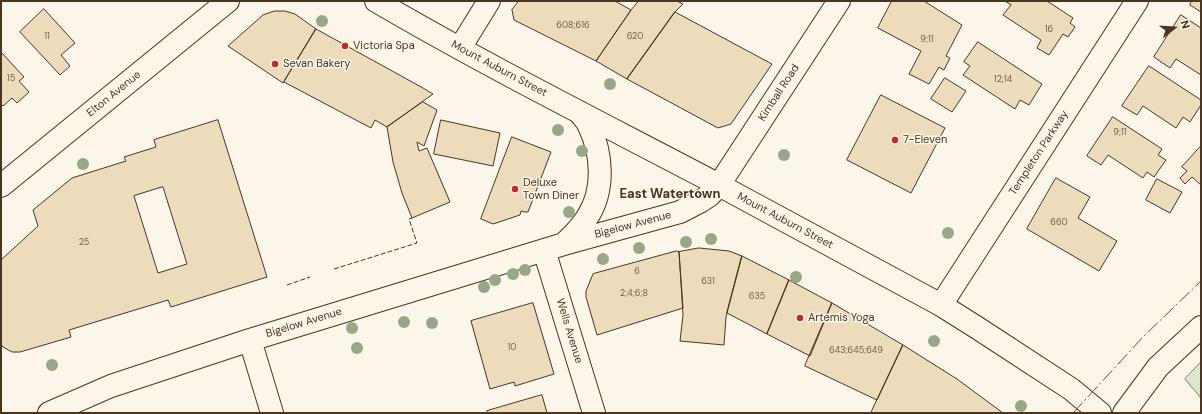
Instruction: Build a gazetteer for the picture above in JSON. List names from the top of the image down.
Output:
{
  "streets": {
    "street": [
      "Mount Auburn Street",
      "Kimball Road",
      "Elton Avenue",
      "Templeton Parkway",
      "Bigelow Avenue",
      "Wells Avenue"
    ]
  },
  "crossings": [
    ["Mount Auburn Street", "Kimball Road"],
    ["Mount Auburn Street", "Templeton Parkway"],
    ["Mount Auburn Street", "Bigelow Avenue"],
    ["Kimball Road", "Bigelow Avenue"],
    ["Bigelow Avenue", "Wells Avenue"]
  ],
  "districts": ["East Watertown"],
  "places": [
    "Victoria Spa",
    "Sevan Bakery",
    "7-Eleven",
    "Deluxe Town Diner",
    "Artemis Yoga"
  ],
  "house_numbers": [
    "608;616",
    "16",
    "11",
    "620",
    "9;11",
    "15",
    "12;14",
    "9;11",
    "660",
    "25",
    "6",
    "631",
    "2;4;6;8",
    "635",
    "10",
    "643;645;649"
  ],
  "north": "right"
}
